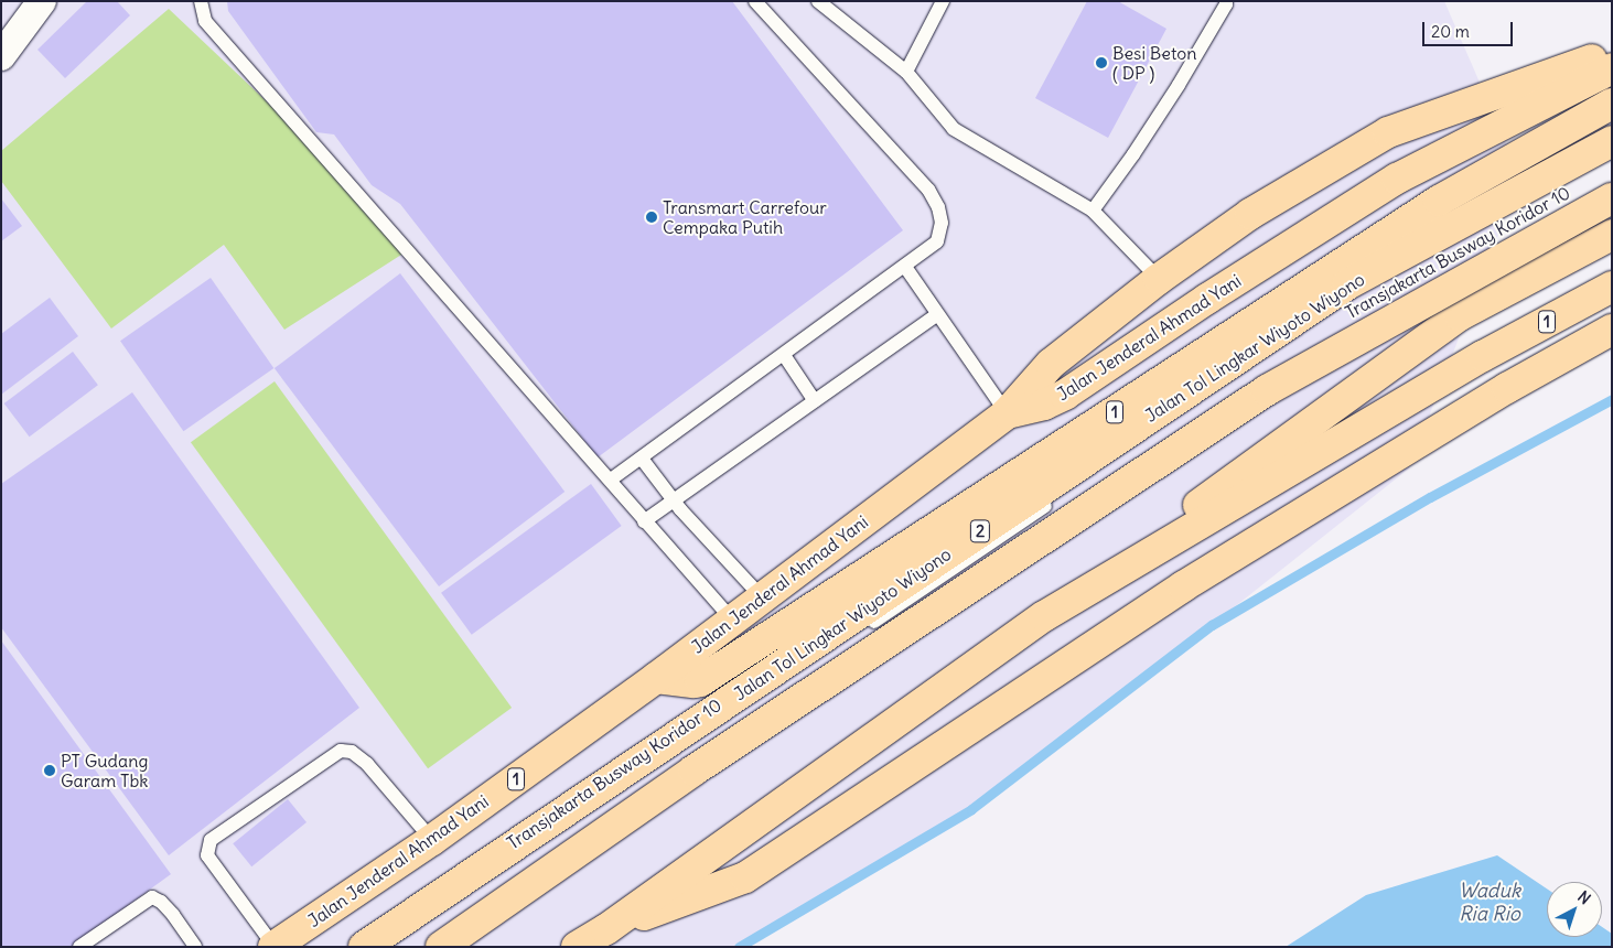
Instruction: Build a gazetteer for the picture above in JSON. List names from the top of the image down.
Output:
{
  "streets": {
    "highway": [
      "1",
      "Jalan Jenderal Ahmad Yani",
      "Jalan Tol Lingkar Wiyoto Wiyono",
      "2"
    ],
    "lane": ["Transjakarta Busway Koridor 10"]
  },
  "water": ["Waduk Ria Rio"],
  "places": ["Besi Beton ( DP )", "Transmart Carrefour Cempaka Putih", "PT Gudang Garam Tbk"],
  "scale_bar": "20 m",
  "north": "top right"
}
